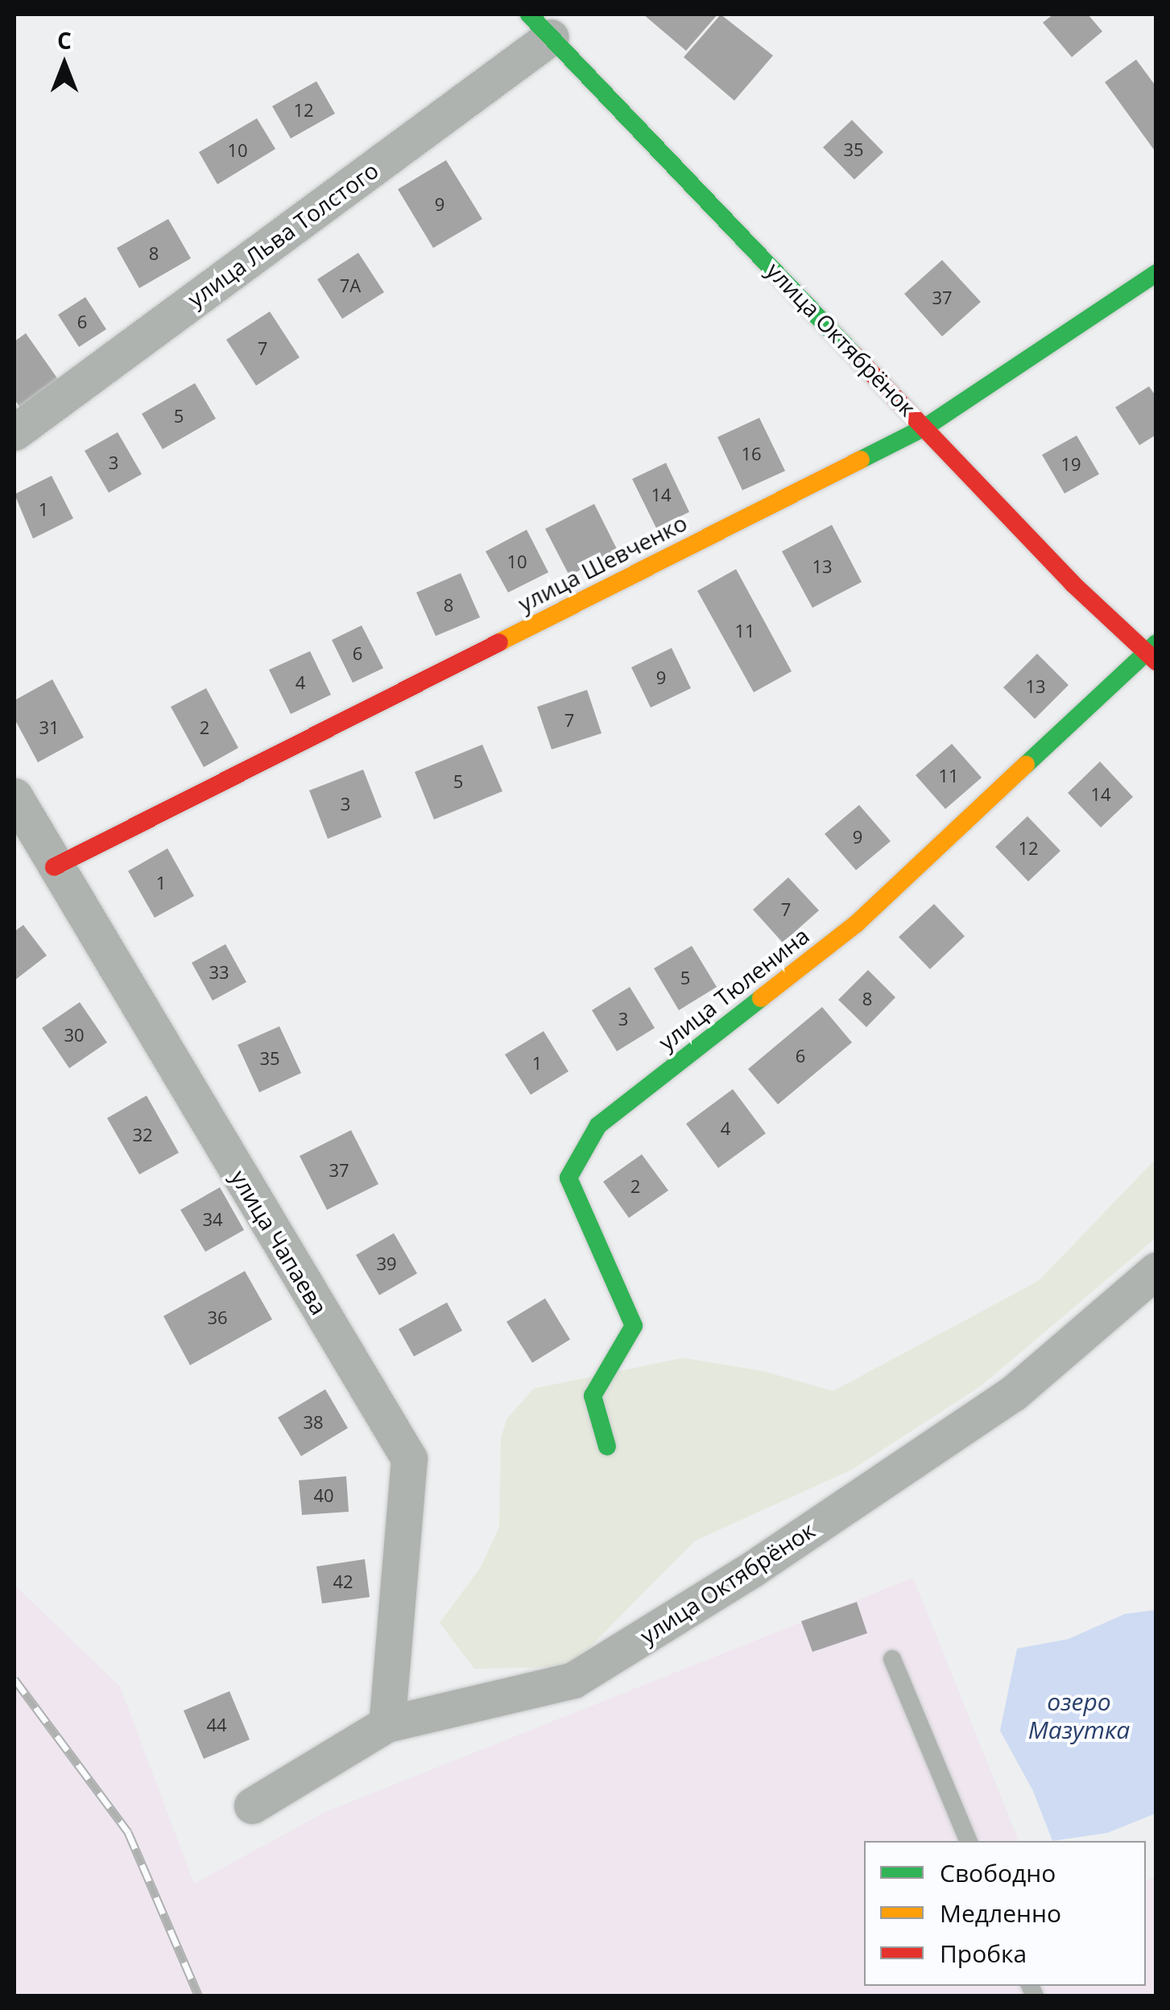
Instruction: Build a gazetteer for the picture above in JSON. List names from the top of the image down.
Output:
{
  "streets": {
    "street": [
      "улица Льва Толстого",
      "улица Октябрёнок",
      "улица Шевченко",
      "улица Тюленина",
      "улица Чапаева"
    ]
  },
  "crossings": [
    ["улица Льва Толстого", "улица Октябрёнок"],
    ["улица Октябрёнок", "улица Шевченко"],
    ["улица Октябрёнок", "улица Тюленина"],
    ["улица Октябрёнок", "улица Чапаева"],
    ["улица Шевченко", "улица Чапаева"]
  ],
  "water": ["озеро Мазутка"],
  "house_numbers": [
    "12",
    "35",
    "10",
    "9",
    "8",
    "7А",
    "37",
    "6",
    "7",
    "5",
    "16",
    "3",
    "19",
    "14",
    "1",
    "10",
    "13",
    "8",
    "11",
    "6",
    "9",
    "4",
    "13",
    "7",
    "31",
    "2",
    "11",
    "5",
    "14",
    "3",
    "9",
    "12",
    "1",
    "7",
    "33",
    "5",
    "8",
    "3",
    "30",
    "6",
    "35",
    "1",
    "4",
    "32",
    "37",
    "2",
    "34",
    "39",
    "36",
    "38",
    "40",
    "42",
    "44"
  ],
  "legend": ["Свободно", "Медленно", "Пробка"],
  "north": "top"
}
